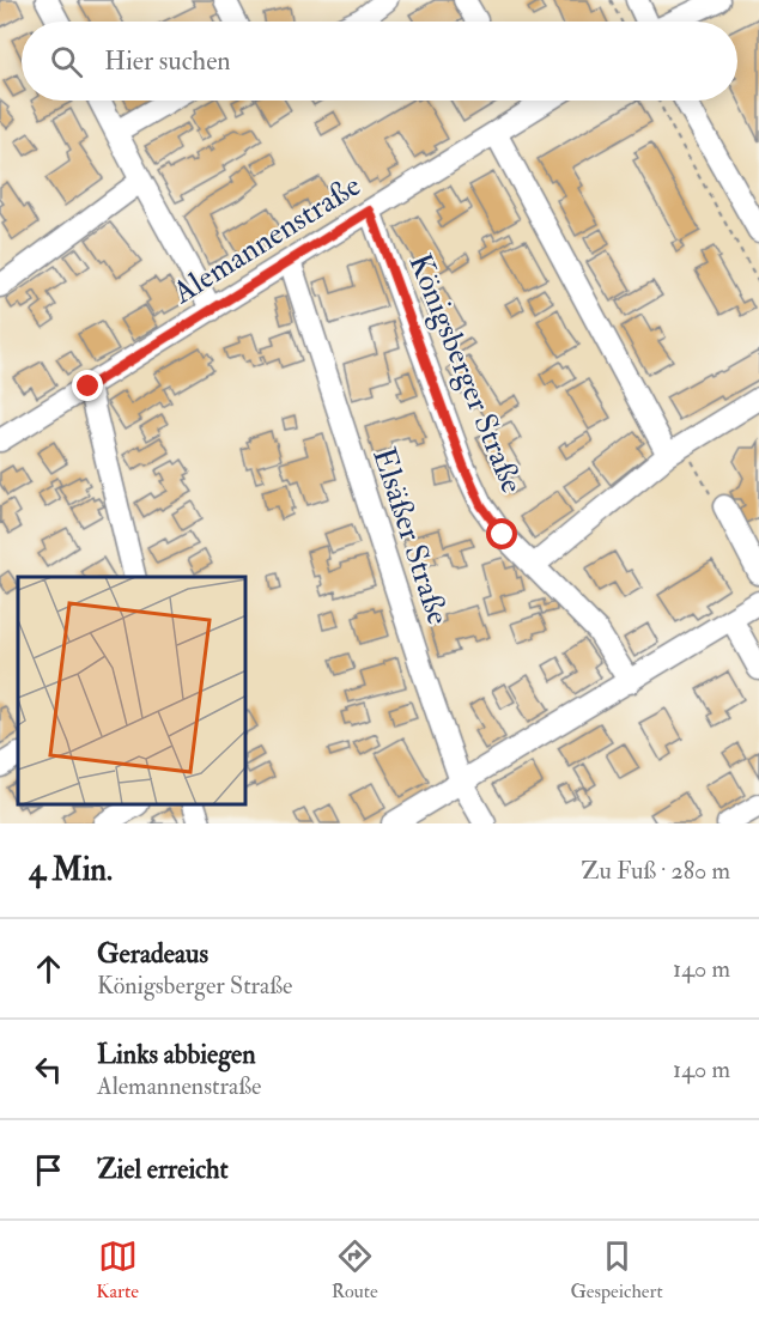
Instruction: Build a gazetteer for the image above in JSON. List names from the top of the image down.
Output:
{
  "streets": {
    "street": ["Alemannenstraße", "Königsberger Straße", "Elsäßer Straße"]
  },
  "crossings": [
    ["Alemannenstraße", "Königsberger Straße"],
    ["Alemannenstraße", "Elsäßer Straße"]
  ],
  "page": {
    "search": "Hier suchen",
    "heading": ["4 Min.", "Zu Fuß · 280 m"],
    "list": [
      ["Geradeaus", "Königsberger Straße", "140 m"],
      ["Links abbiegen", "Alemannenstraße", "140 m"],
      "Ziel erreicht"
    ],
    "nav": ["Karte", "Route", "Gespeichert"]
  }
}
